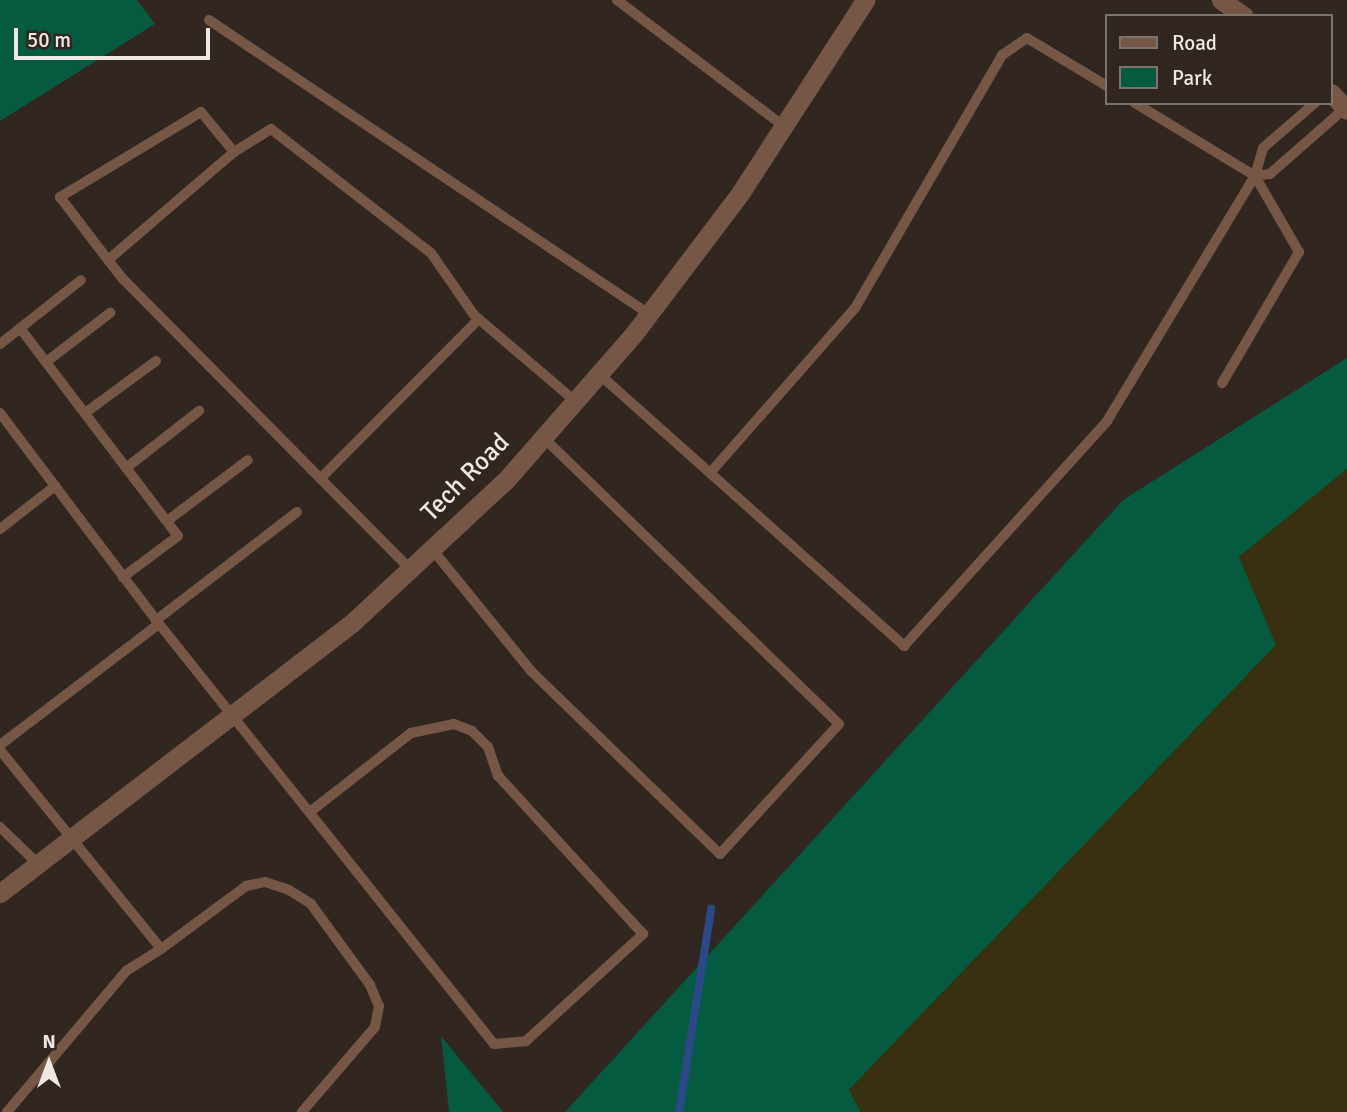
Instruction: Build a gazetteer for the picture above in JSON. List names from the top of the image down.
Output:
{
  "streets": {
    "street": ["Tech Road"]
  },
  "legend": ["Road", "Park"],
  "scale_bar": "50 m",
  "north": "top"
}
